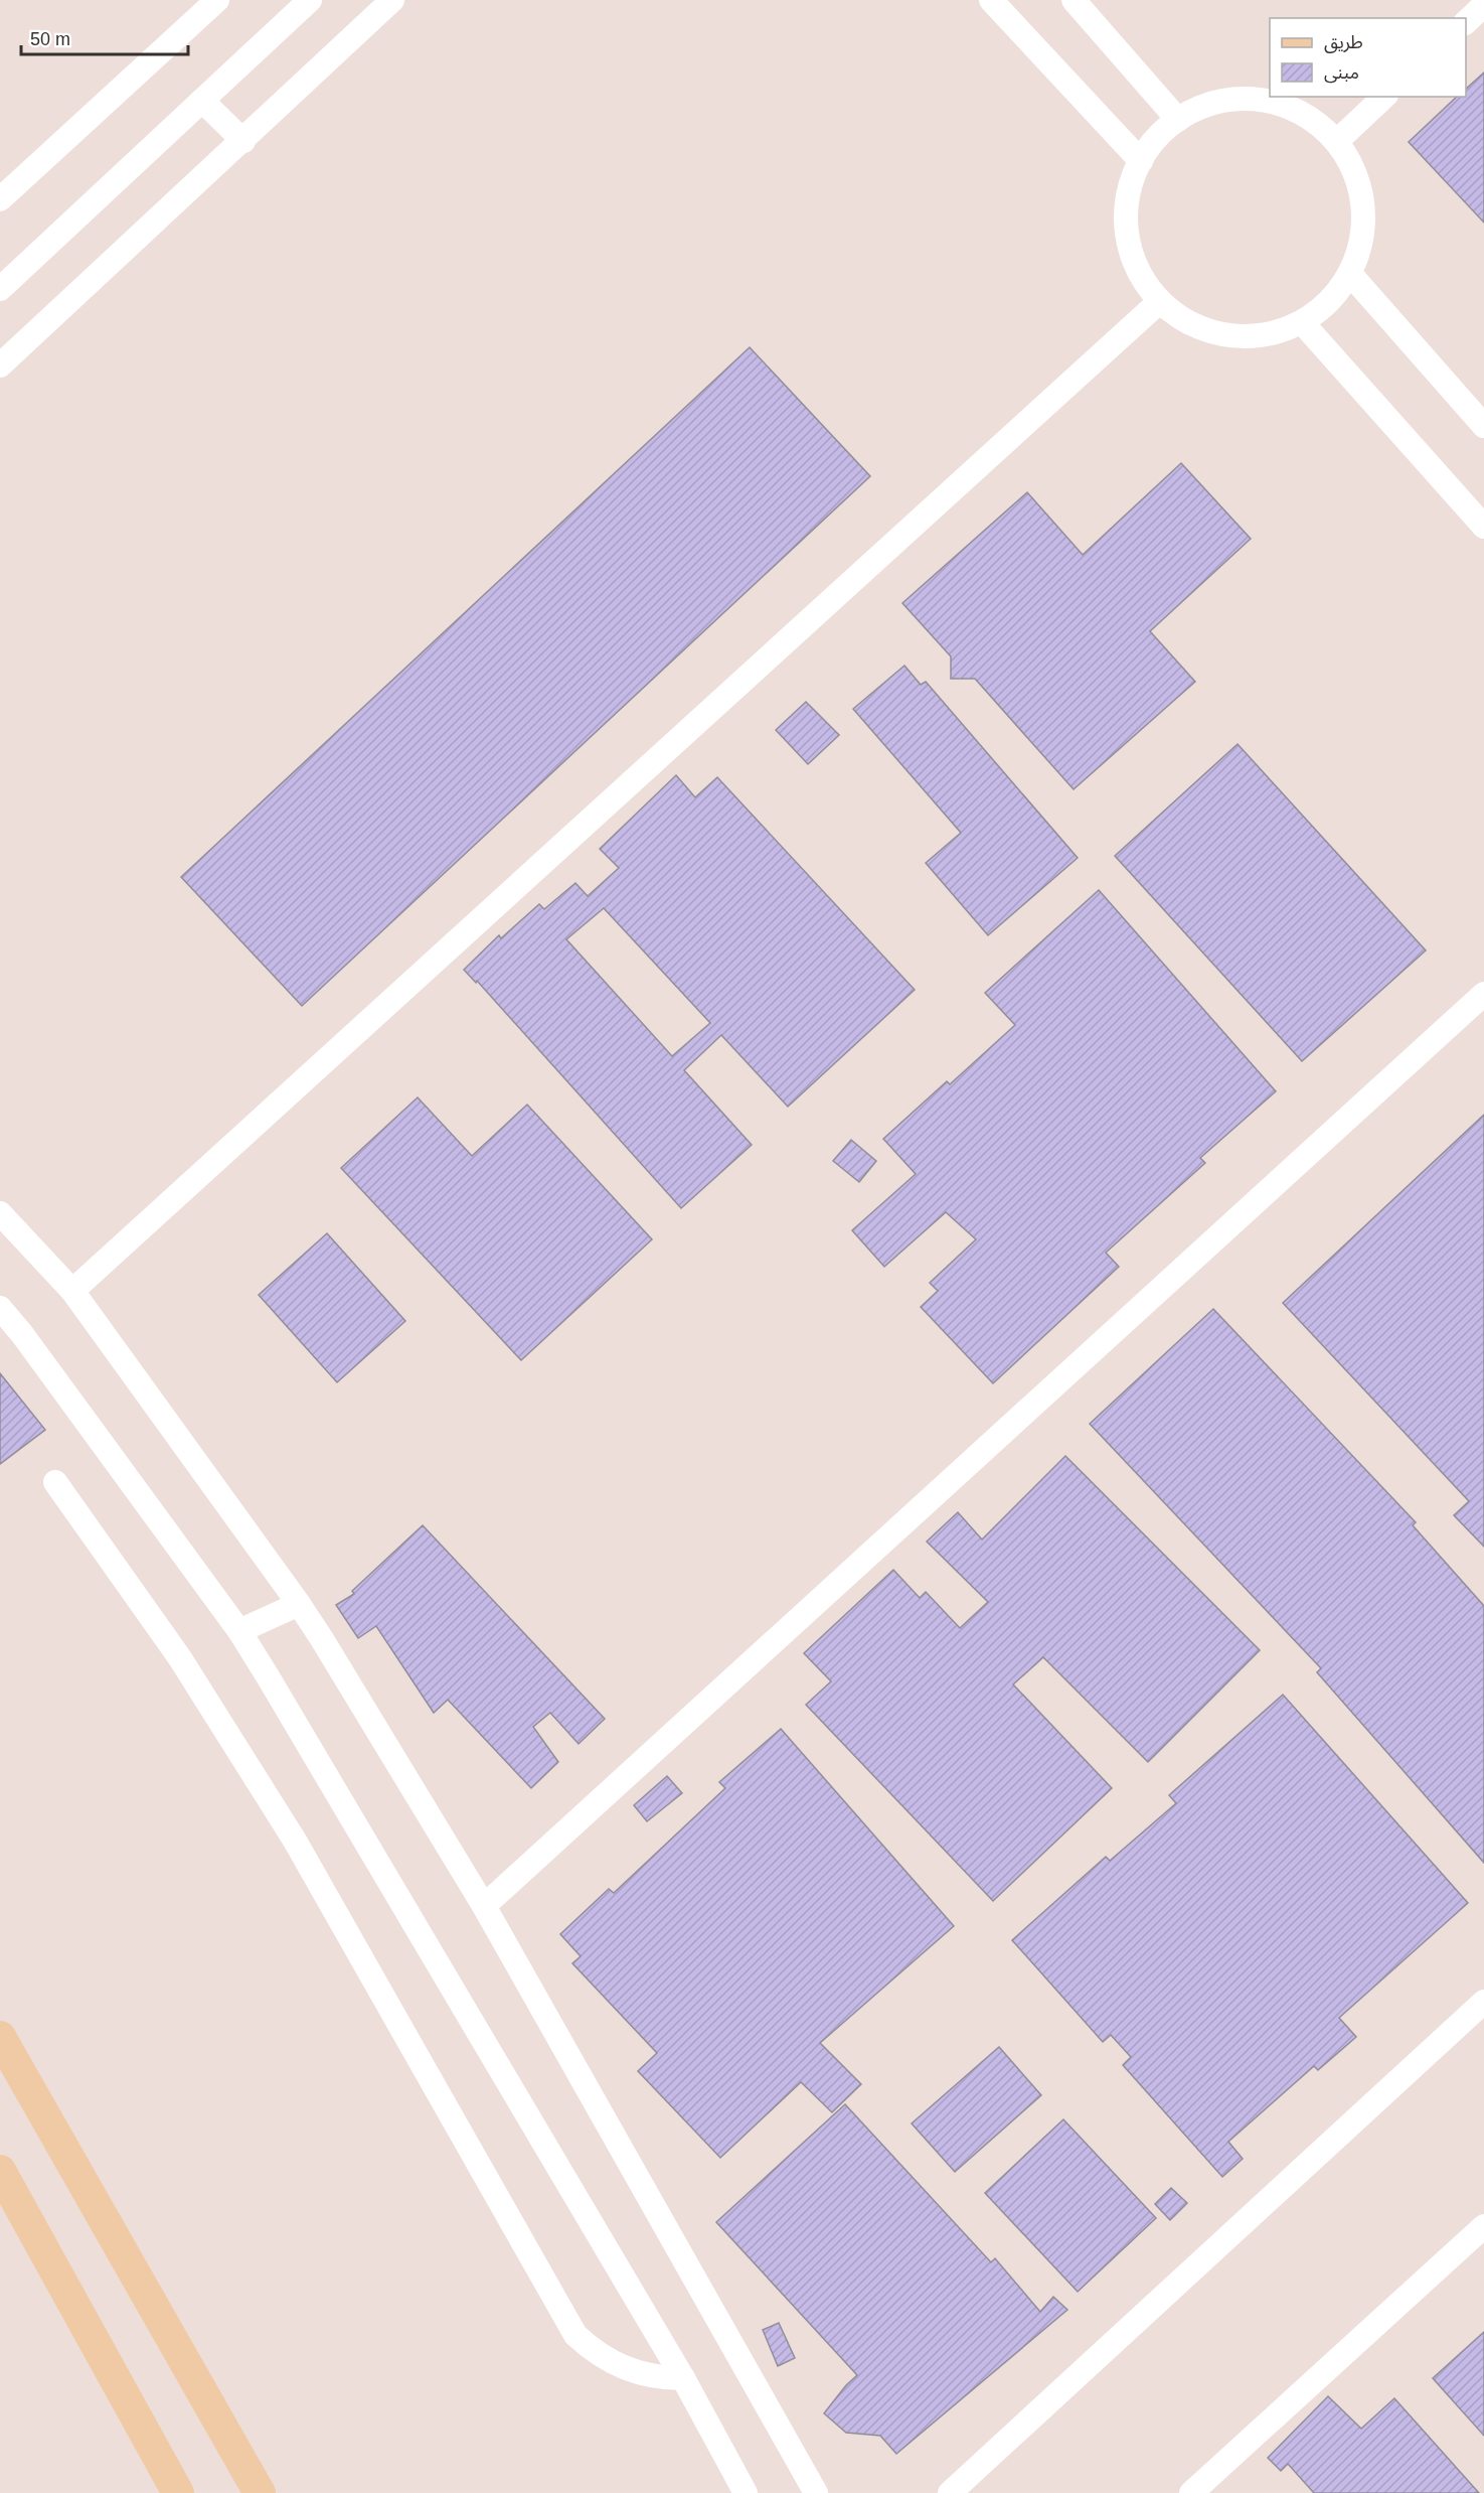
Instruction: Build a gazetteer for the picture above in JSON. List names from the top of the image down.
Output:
{
  "legend": ["طريق", "مبنى"],
  "scale_bar": "50 m"
}
